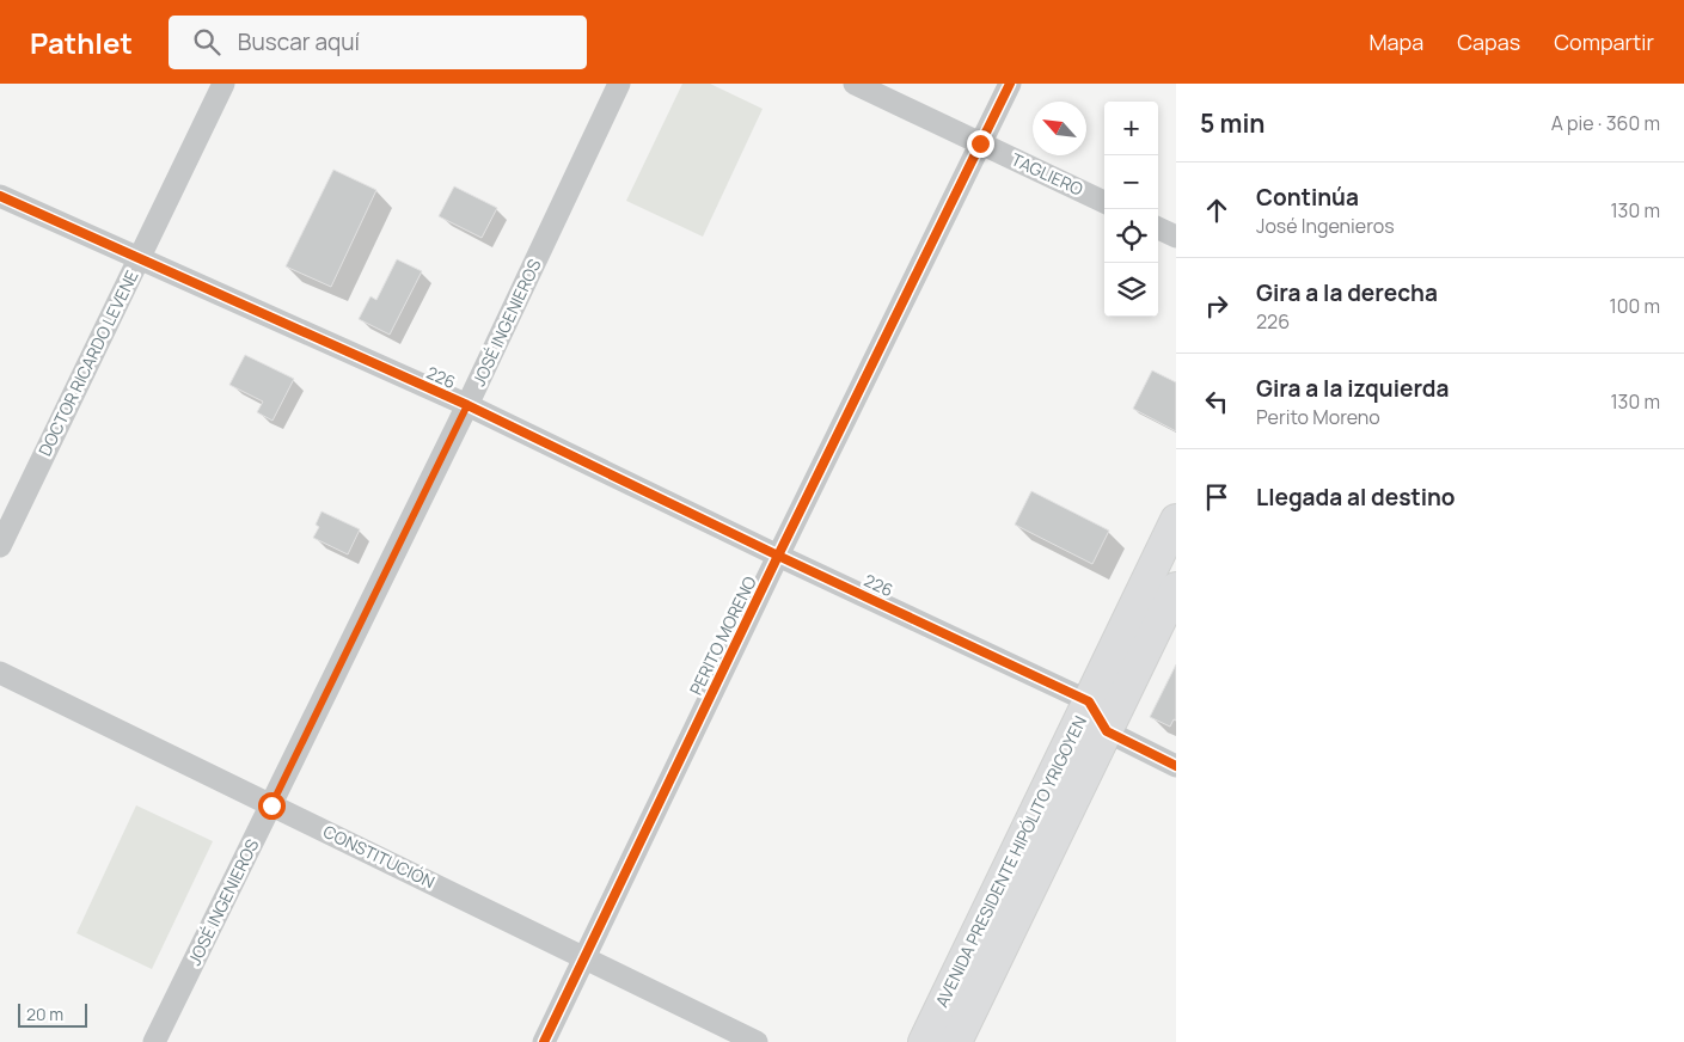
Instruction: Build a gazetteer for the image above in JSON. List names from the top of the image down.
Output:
{
  "streets": {
    "street": [
      "TAGLIERO",
      "JOSÉ INGENIEROS",
      "DOCTOR RICARDO LEVENE",
      "226",
      "PERITO MORENO",
      "CONSTITUCIÓN",
      "AVENIDA PRESIDENTE HIPÓLITO YRIGOYEN"
    ]
  },
  "crossings": [
    ["TAGLIERO", "PERITO MORENO"],
    ["JOSÉ INGENIEROS", "226"],
    ["JOSÉ INGENIEROS", "CONSTITUCIÓN"],
    ["DOCTOR RICARDO LEVENE", "226"],
    ["226", "PERITO MORENO"],
    ["226", "AVENIDA PRESIDENTE HIPÓLITO YRIGOYEN"],
    ["PERITO MORENO", "CONSTITUCIÓN"]
  ],
  "scale_bar": "20 m",
  "north": "top left",
  "page": {
    "header": "Pathlet",
    "search": "Buscar aquí",
    "nav": ["Mapa", "Capas", "Compartir"],
    "heading": ["5 min", "A pie · 360 m"],
    "map_buttons": ["+", "−"],
    "list": [
      ["Continúa", "José Ingenieros", "130 m"],
      ["Gira a la derecha", "226", "100 m"],
      ["Gira a la izquierda", "Perito Moreno", "130 m"],
      "Llegada al destino"
    ],
    "scale": "20 m"
  }
}
